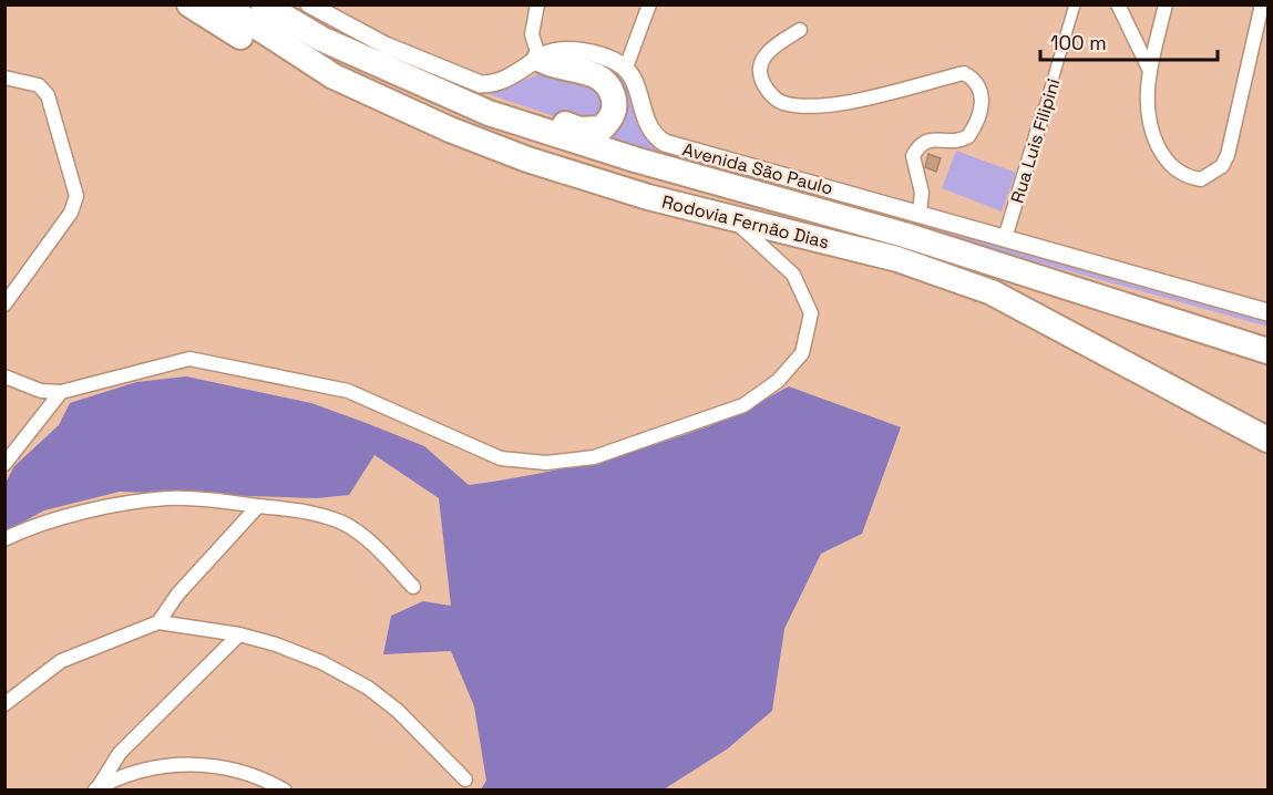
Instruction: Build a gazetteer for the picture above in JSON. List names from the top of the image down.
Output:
{
  "streets": {
    "highway": ["Rodovia Fernão Dias"],
    "street": ["Rua Luis Filipini", "Avenida São Paulo"]
  },
  "crossings": [
    ["Rua Luis Filipini", "Avenida São Paulo"]
  ],
  "scale_bar": "100 m"
}
